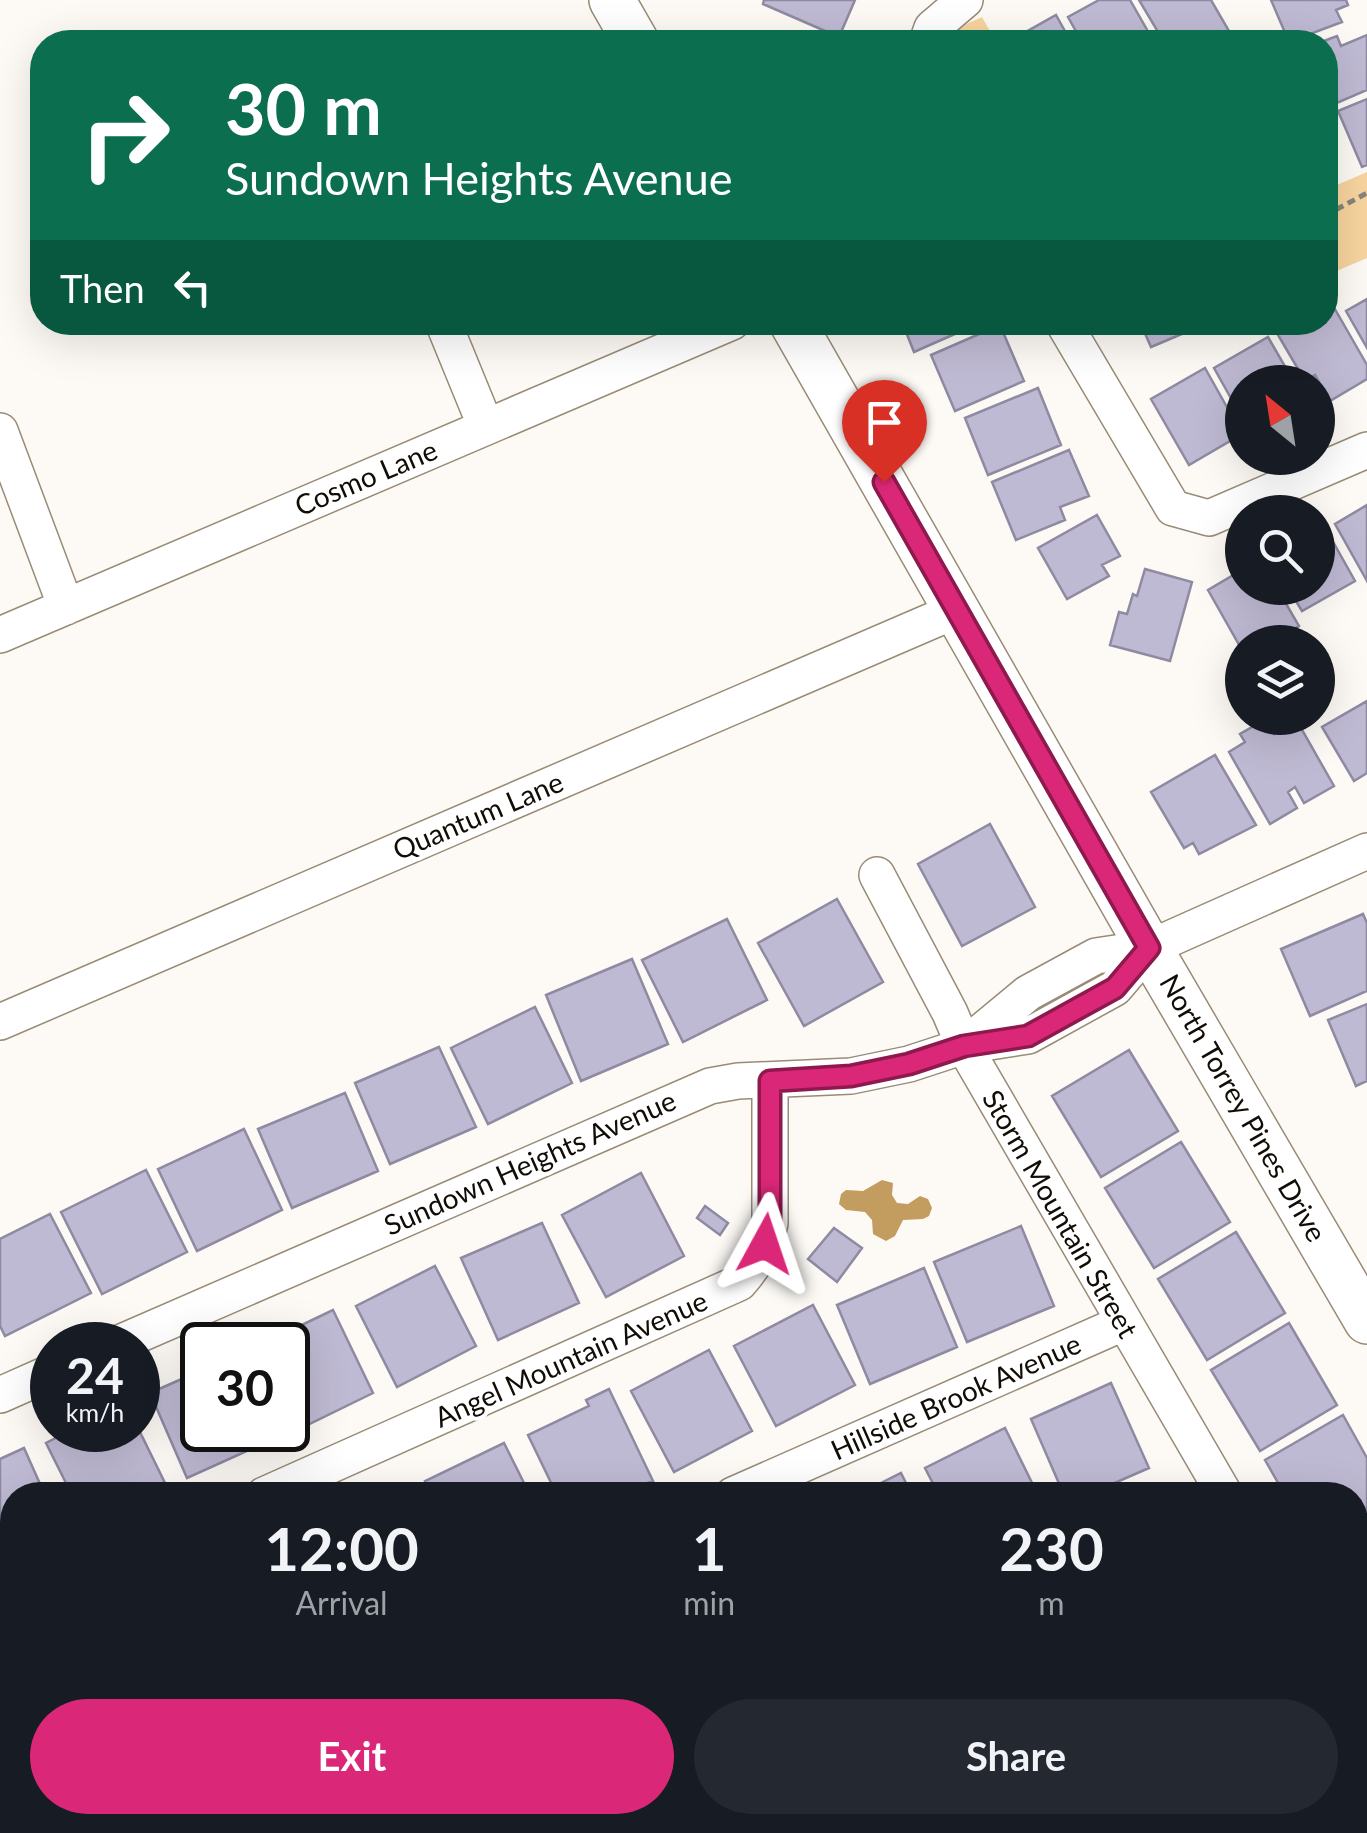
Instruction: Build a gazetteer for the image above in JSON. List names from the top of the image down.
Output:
{
  "streets": {
    "street": [
      "Cosmo Lane",
      "Quantum Lane",
      "North Torrey Pines Drive",
      "Sundown Heights Avenue",
      "Storm Mountain Street",
      "Angel Mountain Avenue",
      "Hillside Brook Avenue"
    ]
  },
  "crossings": [
    ["Quantum Lane", "North Torrey Pines Drive"],
    ["North Torrey Pines Drive", "Sundown Heights Avenue"],
    ["Sundown Heights Avenue", "Storm Mountain Street"],
    ["Sundown Heights Avenue", "Angel Mountain Avenue"],
    ["Storm Mountain Street", "Hillside Brook Avenue"]
  ],
  "north": "top left",
  "page": {
    "turn": ["30 m", "Sundown Heights Avenue"],
    "then": "Then",
    "speed": "24 km/h",
    "limit": "30",
    "eta": [
      "12:00",
      "Arrival",
      "1",
      "min",
      "230",
      "m"
    ],
    "buttons": ["Exit", "Share"]
  }
}
